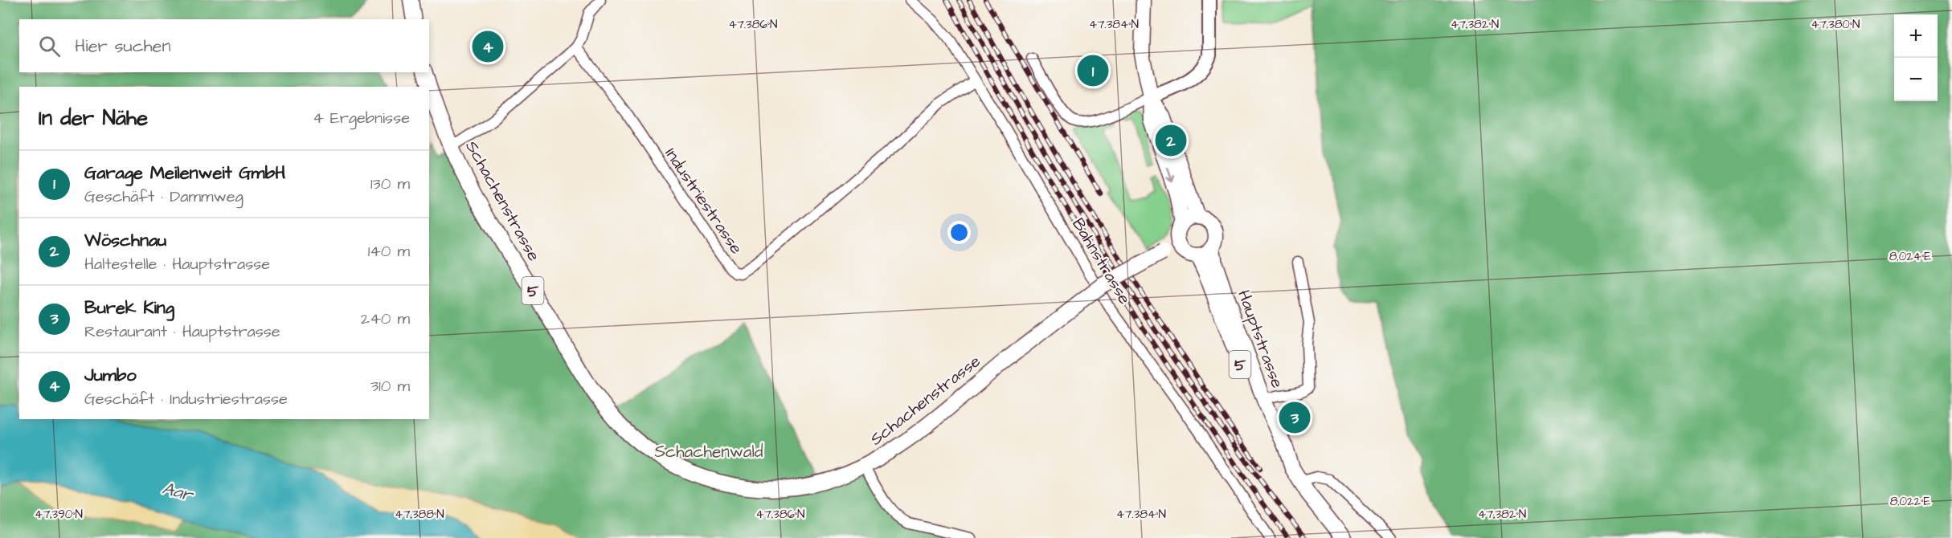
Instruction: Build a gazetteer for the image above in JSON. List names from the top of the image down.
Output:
{
  "streets": {
    "main road": ["Schachenstrasse", "5", "Hauptstrasse"],
    "street": ["Industriestrasse", "Bahnstrasse"]
  },
  "crossings": [
    ["Schachenstrasse", "Hauptstrasse"],
    ["Industriestrasse", "Bahnstrasse"]
  ],
  "water": ["Aar"],
  "parks": ["Schachenwald"],
  "page": {
    "map_buttons": ["+", "−"],
    "search": "Hier suchen",
    "pins": [
      "4",
      "1",
      "2",
      "3"
    ],
    "heading": ["In der Nähe", "4 Ergebnisse"],
    "list": [
      {
        "mark": "1",
        "name": "Garage Meilenweit GmbH",
        "note": "Geschäft · Dammweg",
        "value": "130 m"
      },
      {
        "mark": "2",
        "name": "Wöschnau",
        "note": "Haltestelle · Hauptstrasse",
        "value": "140 m"
      },
      {
        "mark": "3",
        "name": "Burek King",
        "note": "Restaurant · Hauptstrasse",
        "value": "240 m"
      },
      {
        "mark": "4",
        "name": "Jumbo",
        "note": "Geschäft · Industriestrasse",
        "value": "310 m"
      }
    ]
  },
  "coordinates": [
    "47.386°N",
    "47.384°N",
    "47.382°N",
    "47.380°N",
    "8.024°E",
    "8.022°E",
    "47.390°N",
    "47.388°N"
  ]
}
